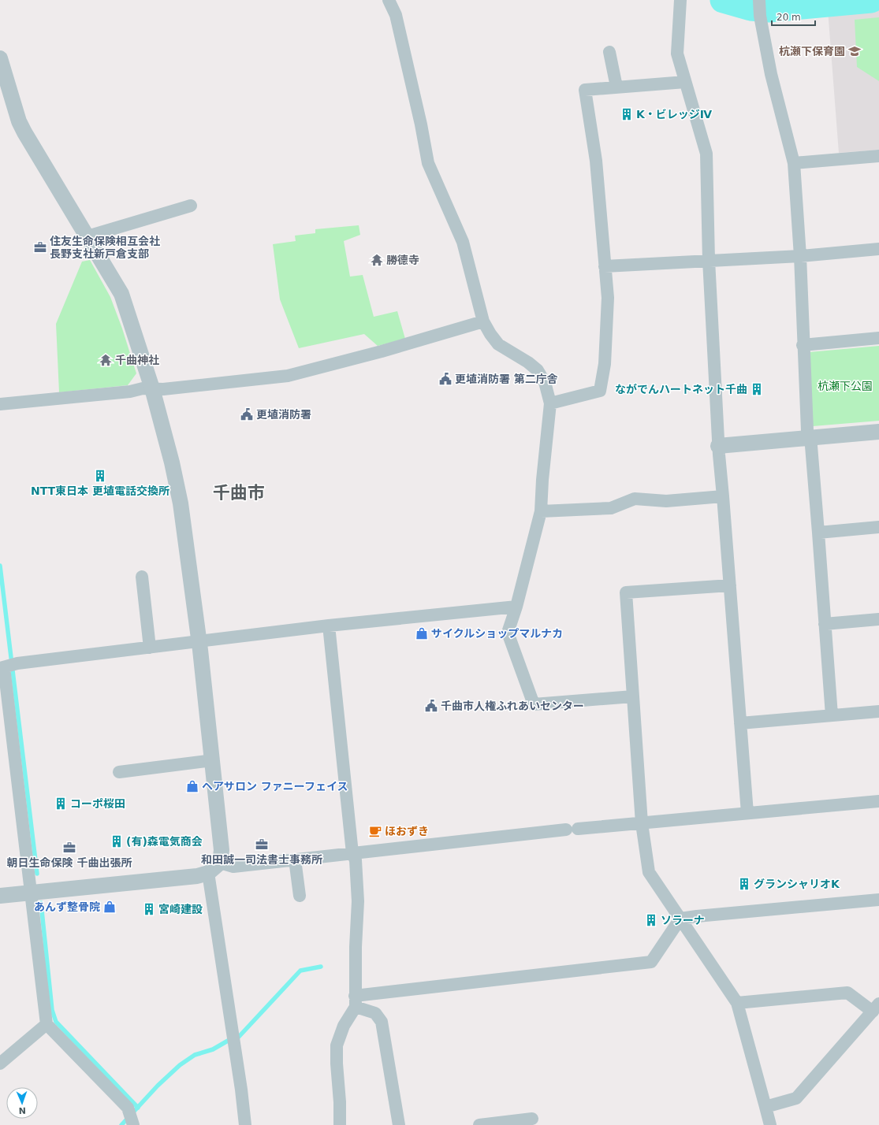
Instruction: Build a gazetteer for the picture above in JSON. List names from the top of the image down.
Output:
{
  "districts": ["千曲市"],
  "parks": ["杭瀬下公園"],
  "places": {
    "school or university": ["杭瀬下保育園"],
    "building": [
      "K・ビレッジⅣ",
      "ながでんハートネット千曲",
      "NTT東日本 更埴電話交換所",
      "コーポ桜田",
      "(有)森電気商会",
      "グランシャリオK",
      "宮崎建設",
      "ソラーナ"
    ],
    "office": ["住友生命保険相互会社 長野支社新戸倉支部", "和田誠一司法書士事務所", "朝日生命保険 千曲出張所"],
    "temple": ["勝德寺", "千曲神社"],
    "public building": ["更埴消防署 第二庁舎", "更埴消防署", "千曲市人権ふれあいセンター"],
    "shop": ["サイクルショップマルナカ", "ヘアサロン ファニーフェイス", "あんず整骨院"],
    "cafe": ["ほおずき"]
  },
  "scale_bar": "20 m",
  "north": "bottom"
}
